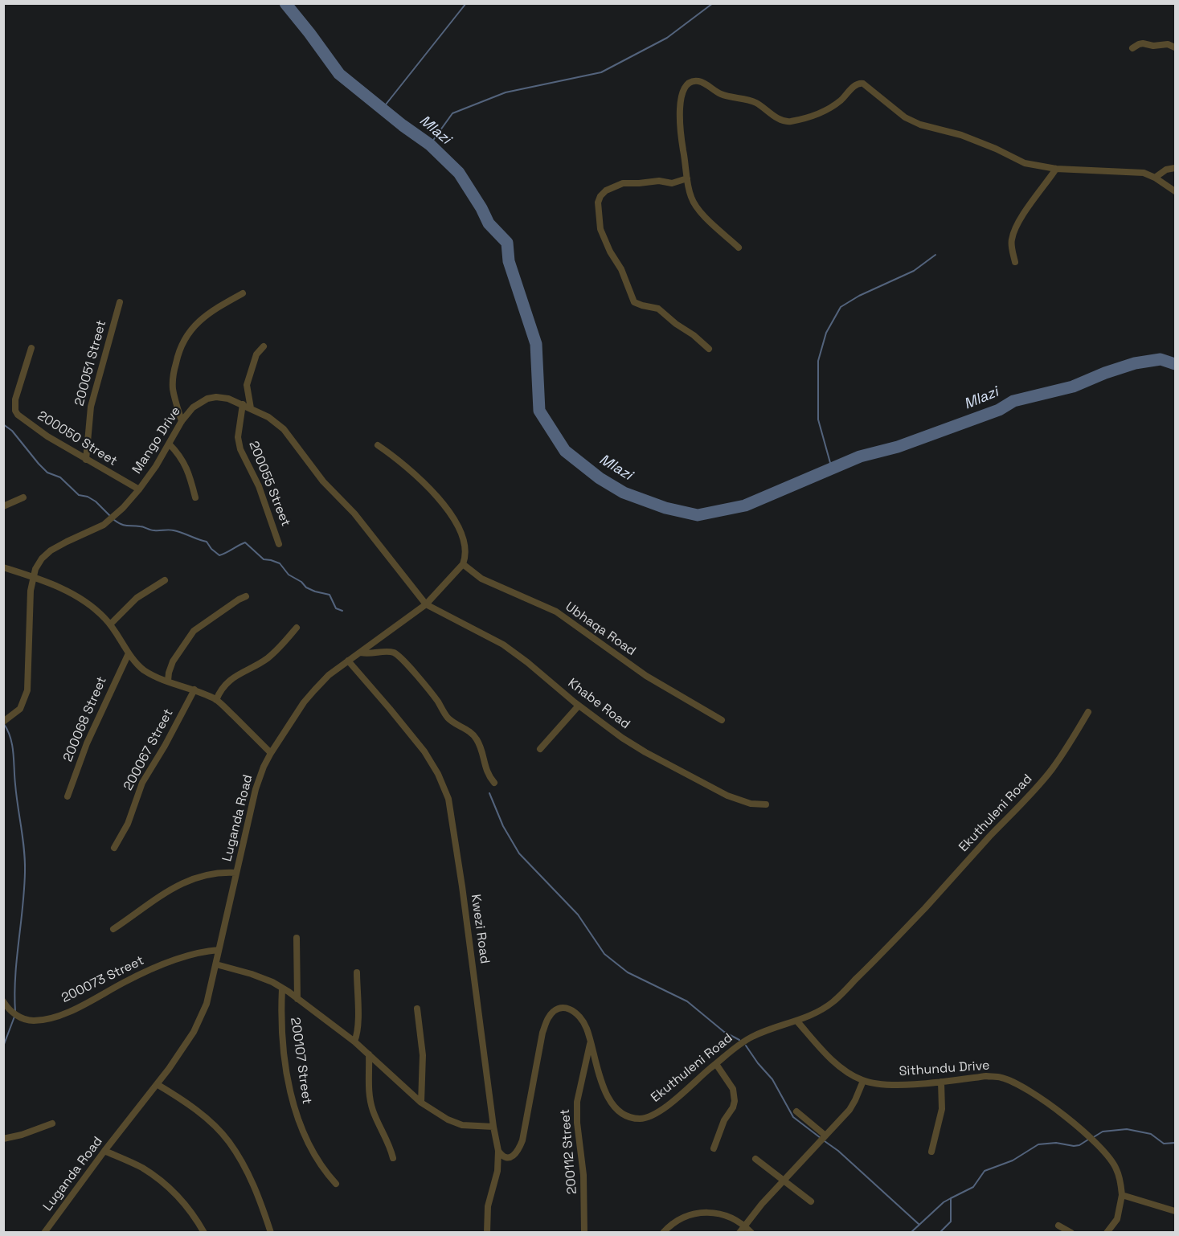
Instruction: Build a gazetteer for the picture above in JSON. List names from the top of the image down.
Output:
{
  "streets": {
    "street": [
      "200051 Street",
      "200050 Street",
      "Mango Drive",
      "200055 Street",
      "Ubhaqa Road",
      "Khabe Road",
      "200068 Street",
      "200067 Street",
      "Ekuthuleni Road",
      "Luganda Road",
      "Kwezi Road",
      "200073 Street",
      "200107 Street",
      "Sithundu Drive",
      "200112 Street"
    ]
  },
  "crossings": [
    ["200051 Street", "200050 Street"],
    ["200050 Street", "Mango Drive"],
    ["Mango Drive", "200055 Street"],
    ["Mango Drive", "Khabe Road"],
    ["Mango Drive", "Luganda Road"],
    ["Ubhaqa Road", "Luganda Road"],
    ["Khabe Road", "Luganda Road"],
    ["Ekuthuleni Road", "Kwezi Road"],
    ["Ekuthuleni Road", "Sithundu Drive"],
    ["Ekuthuleni Road", "200112 Street"],
    ["Luganda Road", "Kwezi Road"],
    ["Luganda Road", "200073 Street"]
  ],
  "water": ["Mlazi"]
}
